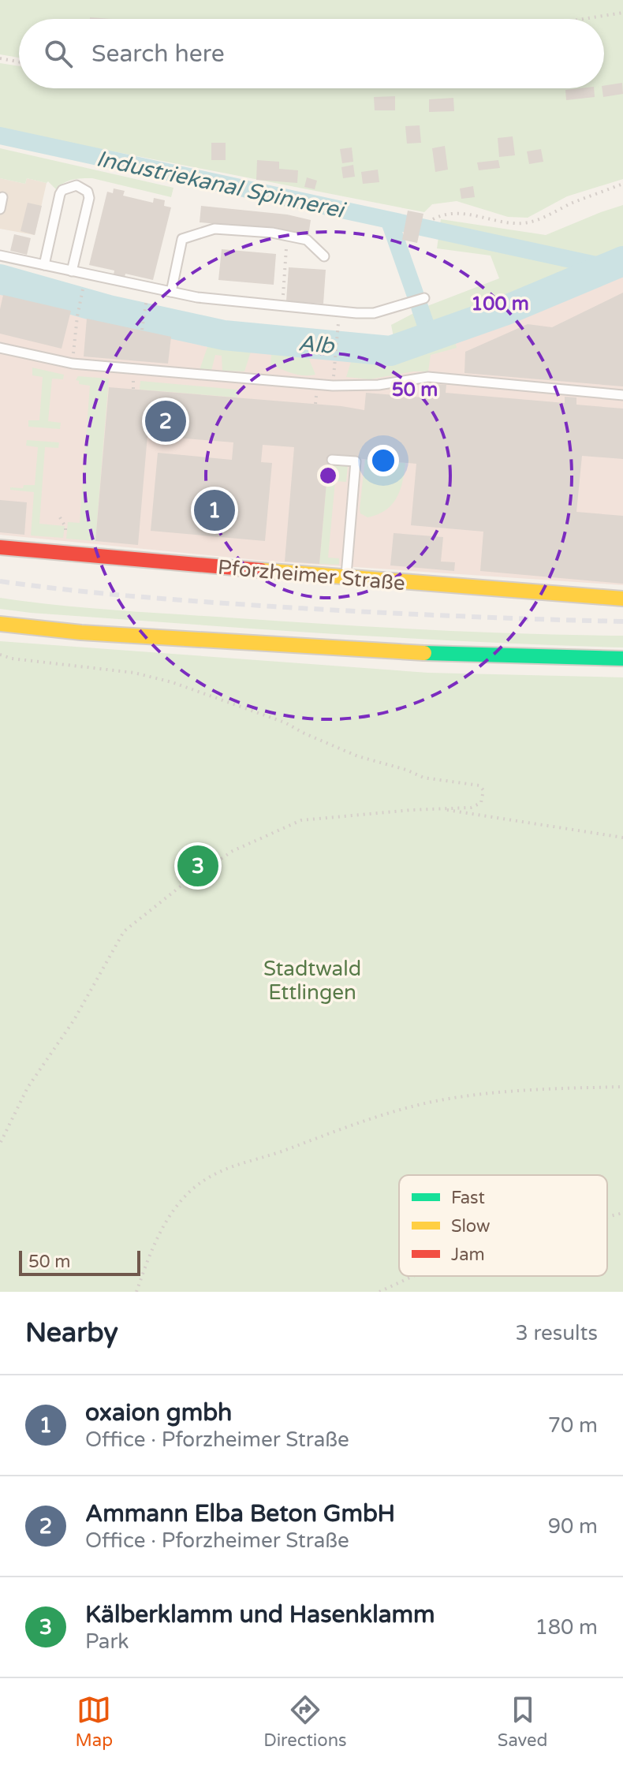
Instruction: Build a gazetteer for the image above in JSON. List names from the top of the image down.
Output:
{
  "streets": {
    "street": ["Pforzheimer Straße"]
  },
  "water": ["Industriekanal Spinnerei", "Alb"],
  "parks": ["Stadtwald Ettlingen"],
  "legend": ["Fast", "Slow", "Jam"],
  "scale_bar": "50 m",
  "page": {
    "search": "Search here",
    "pins": ["2", "1", "3"],
    "scale": "50 m",
    "heading": ["Nearby", "3 results"],
    "list": [
      {
        "mark": "1",
        "name": "oxaion gmbh",
        "note": "Office · Pforzheimer Straße",
        "value": "70 m"
      },
      {
        "mark": "2",
        "name": "Ammann Elba Beton GmbH",
        "note": "Office · Pforzheimer Straße",
        "value": "90 m"
      },
      {
        "mark": "3",
        "name": "Kälberklamm und Hasenklamm",
        "note": "Park",
        "value": "180 m"
      }
    ],
    "nav": ["Map", "Directions", "Saved"]
  },
  "rings": ["100 m", "50 m"]
}
